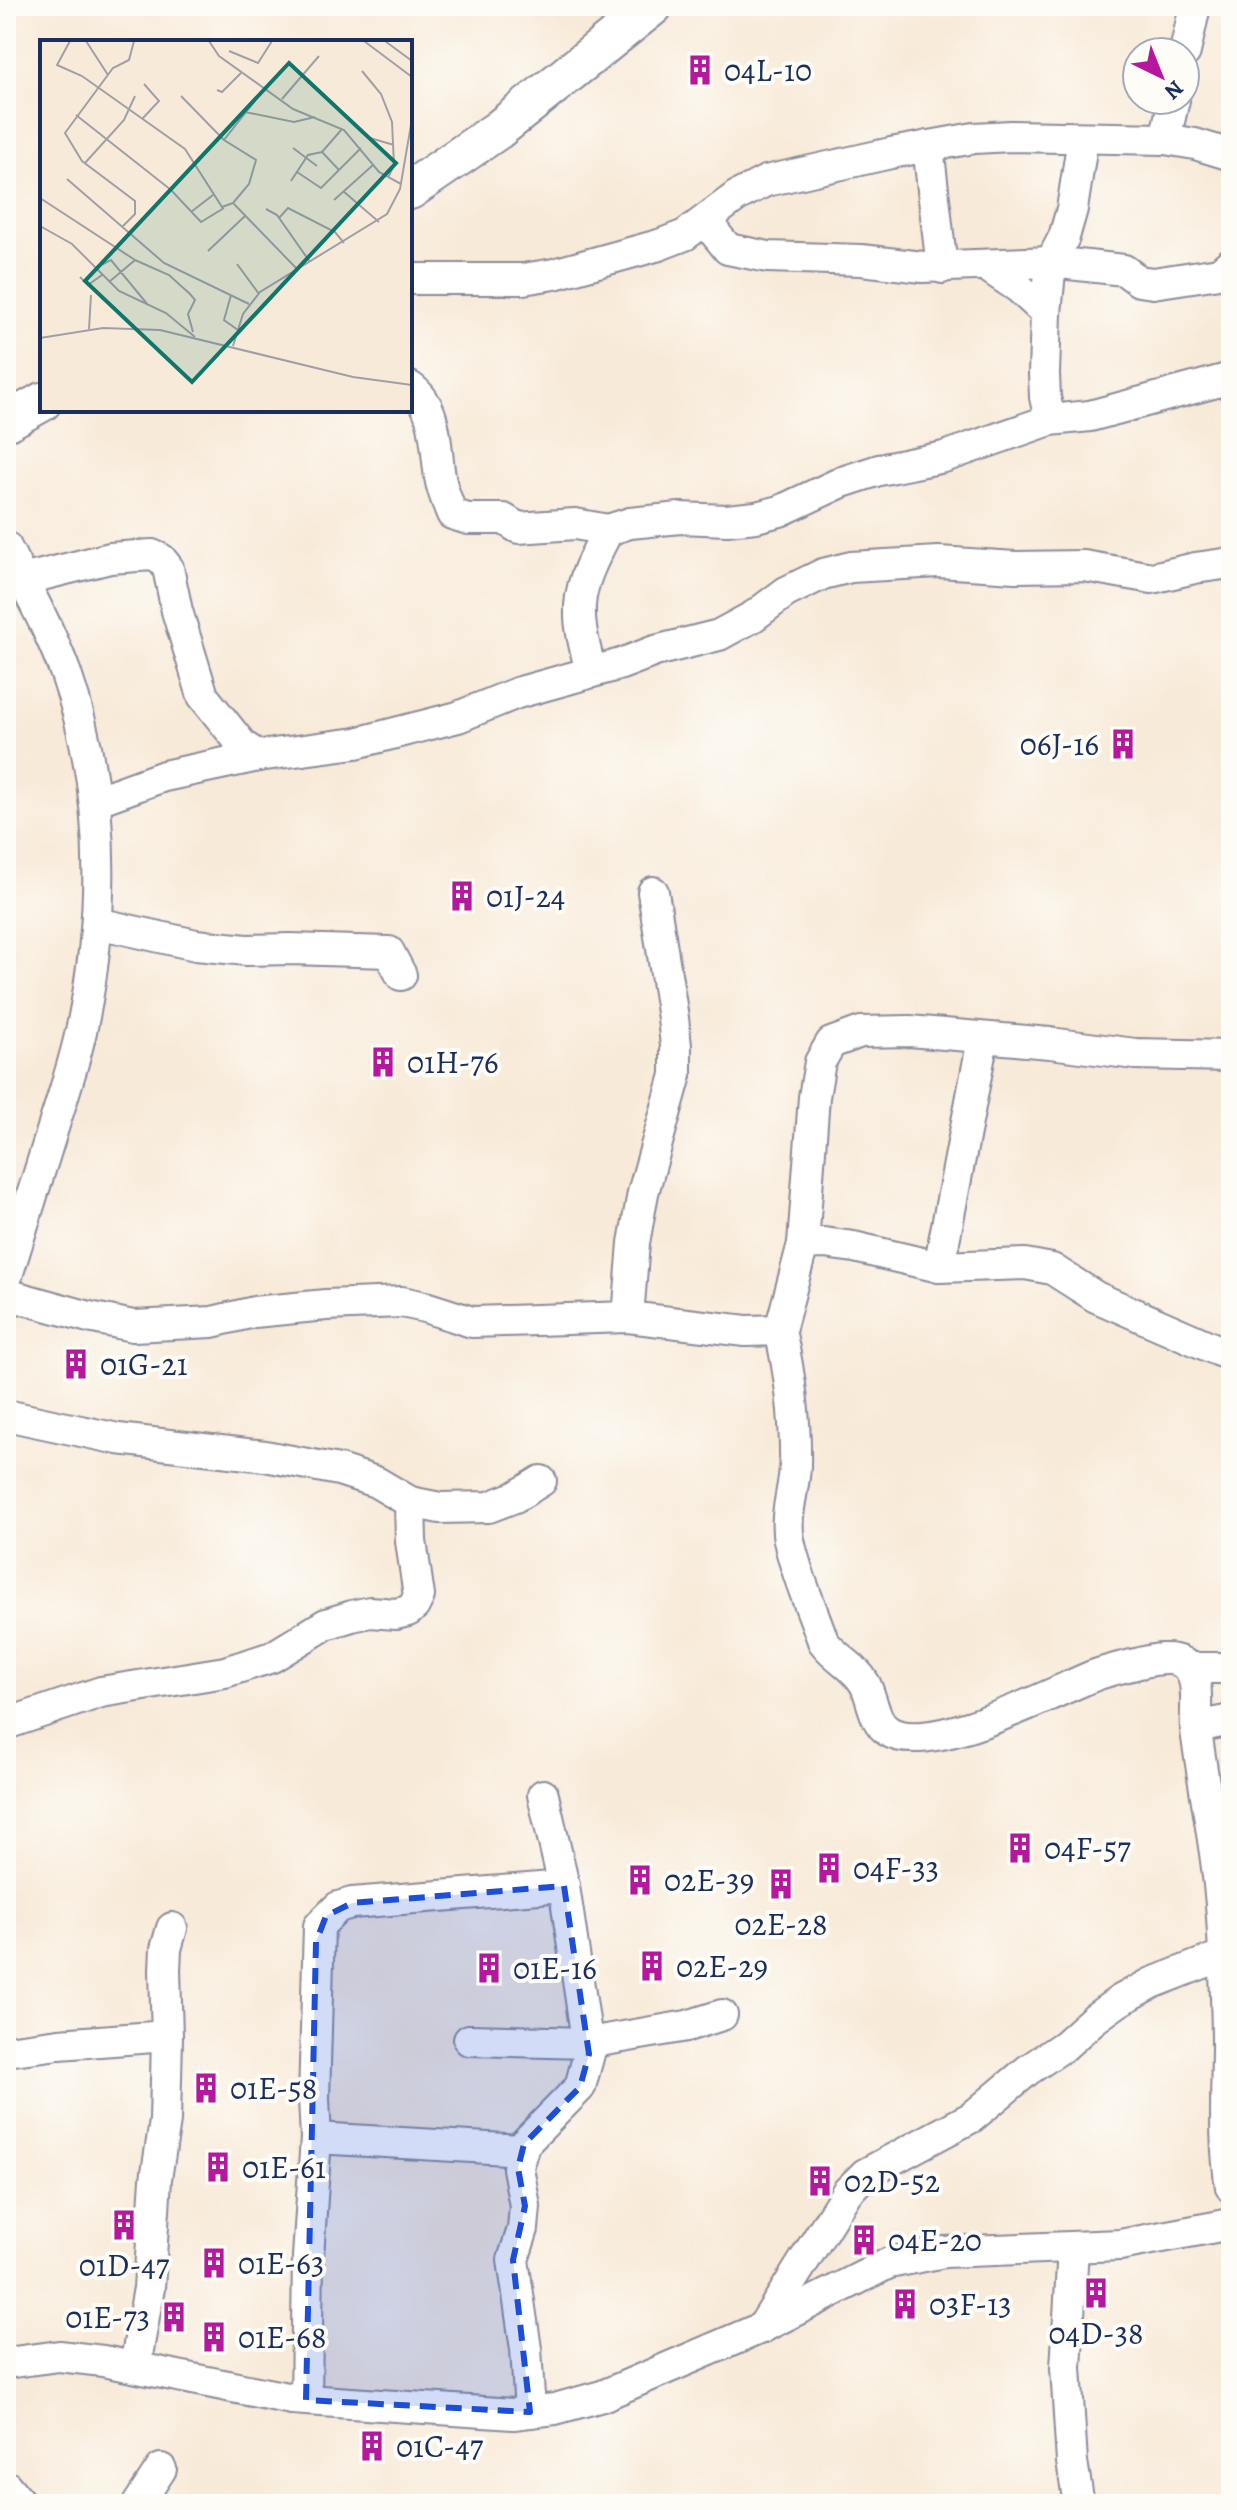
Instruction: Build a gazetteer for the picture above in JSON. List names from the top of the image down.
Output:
{
  "places": {
    "building": [
      "04L-10",
      "06J-16",
      "01J-24",
      "01H-76",
      "01G-21",
      "04F-57",
      "04F-33",
      "02E-39",
      "02E-28",
      "02E-29",
      "01E-16",
      "01E-58",
      "01E-61",
      "02D-52",
      "01D-47",
      "04E-20",
      "01E-63",
      "04D-38",
      "03F-13",
      "01E-73",
      "01E-68",
      "01C-47"
    ]
  },
  "north": "bottom right"
}
